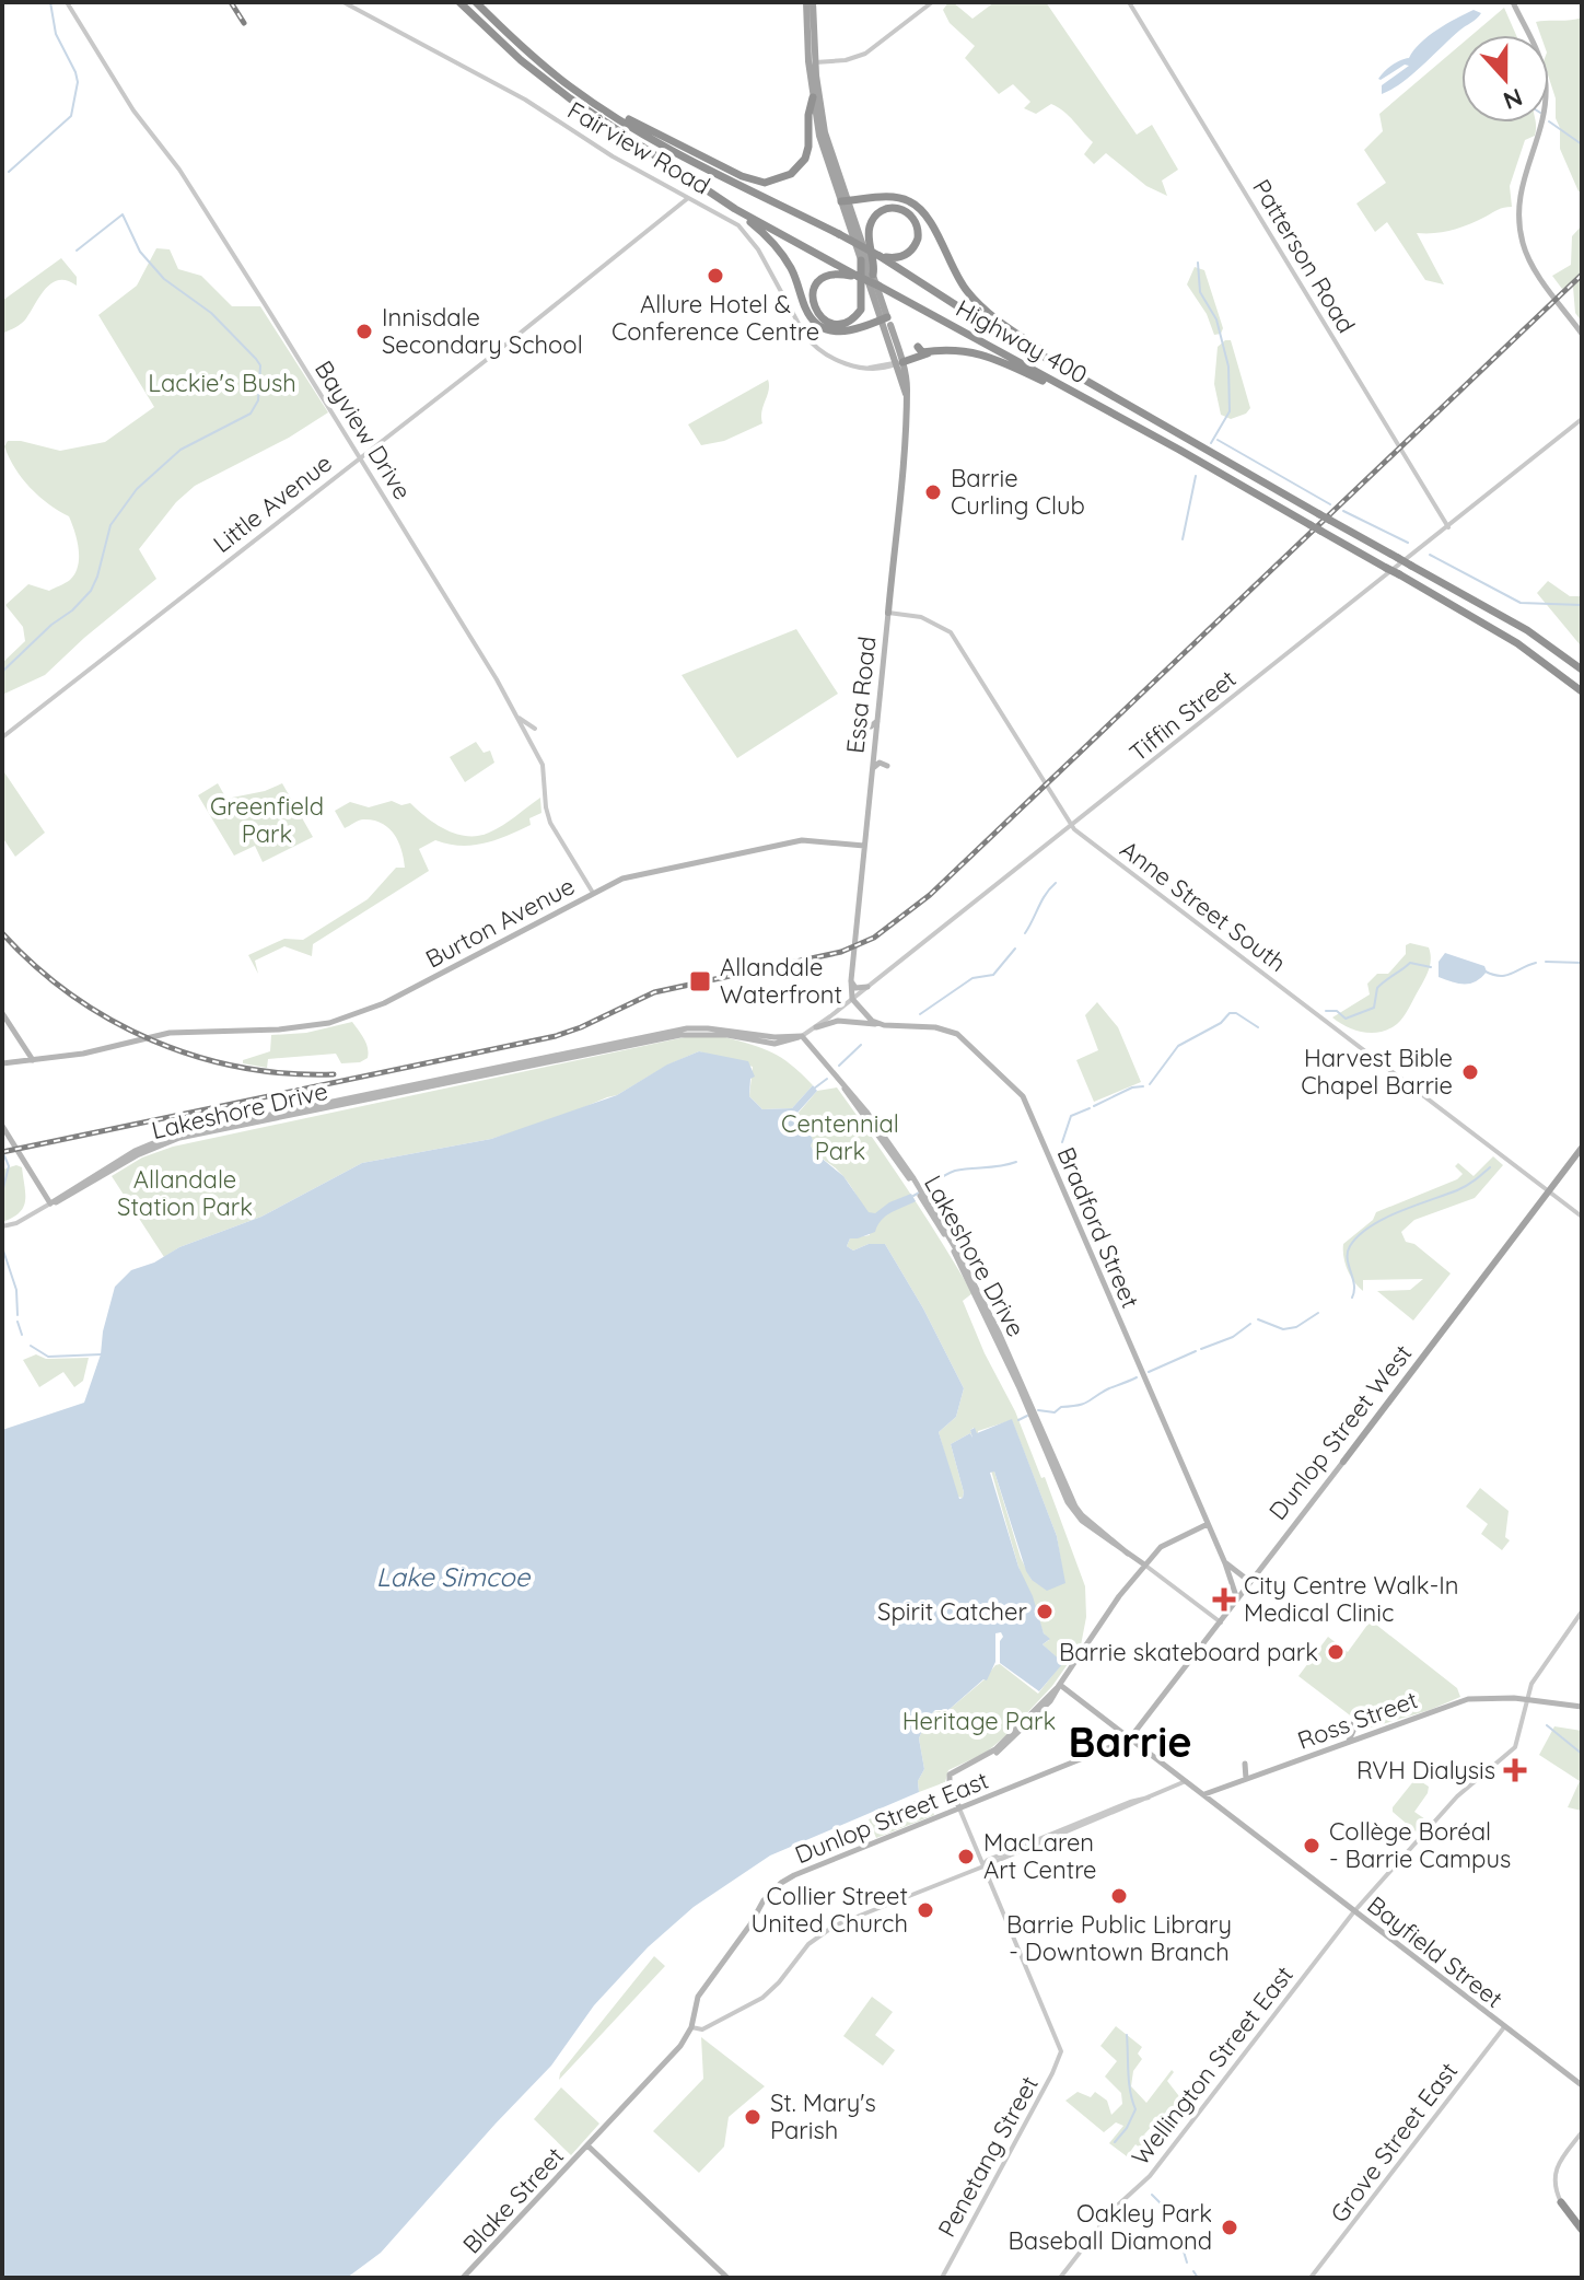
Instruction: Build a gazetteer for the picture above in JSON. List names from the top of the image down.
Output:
{
  "streets": {
    "highway": ["Highway 400"],
    "main road": [
      "Essa Road",
      "Burton Avenue",
      "Lakeshore Drive",
      "Bradford Street",
      "Dunlop Street West",
      "Ross Street",
      "Dunlop Street East",
      "Bayfield Street",
      "Blake Street"
    ],
    "street": [
      "Fairview Road",
      "Patterson Road",
      "Bayview Drive",
      "Little Avenue",
      "Tiffin Street",
      "Anne Street South",
      "Wellington Street East",
      "Grove Street East",
      "Penetang Street"
    ]
  },
  "crossings": [
    ["Fairview Road", "Little Avenue"],
    ["Fairview Road", "Essa Road"],
    ["Patterson Road", "Tiffin Street"],
    ["Bayview Drive", "Little Avenue"],
    ["Bayview Drive", "Burton Avenue"],
    ["Essa Road", "Tiffin Street"],
    ["Essa Road", "Anne Street South"],
    ["Essa Road", "Burton Avenue"],
    ["Tiffin Street", "Anne Street South"],
    ["Tiffin Street", "Lakeshore Drive"],
    ["Tiffin Street", "Bradford Street"],
    ["Anne Street South", "Dunlop Street West"],
    ["Bradford Street", "Dunlop Street West"],
    ["Dunlop Street West", "Dunlop Street East"],
    ["Dunlop Street West", "Bayfield Street"],
    ["Ross Street", "Bayfield Street"],
    ["Ross Street", "Wellington Street East"],
    ["Dunlop Street East", "Bayfield Street"],
    ["Dunlop Street East", "Blake Street"],
    ["Bayfield Street", "Wellington Street East"],
    ["Bayfield Street", "Grove Street East"]
  ],
  "districts": ["Barrie"],
  "water": ["Lake Simcoe"],
  "parks": [
    "Lackie's Bush",
    "Greenfield Park",
    "Centennial Park",
    "Allandale Station Park",
    "Heritage Park"
  ],
  "places": {
    "other": [
      "Allure Hotel & Conference Centre",
      "Innisdale Secondary School",
      "Barrie Curling Club",
      "Harvest Bible Chapel Barrie",
      "Spirit Catcher",
      "Barrie skateboard park",
      "Collège Boréal - Barrie Campus",
      "MacLaren Art Centre",
      "Barrie Public Library - Downtown Branch",
      "Collier Street United Church",
      "St. Mary's Parish",
      "Oakley Park Baseball Diamond"
    ],
    "transit": ["Allandale Waterfront"],
    "health": ["City Centre Walk-In Medical Clinic", "RVH Dialysis"]
  },
  "north": "bottom"
}
